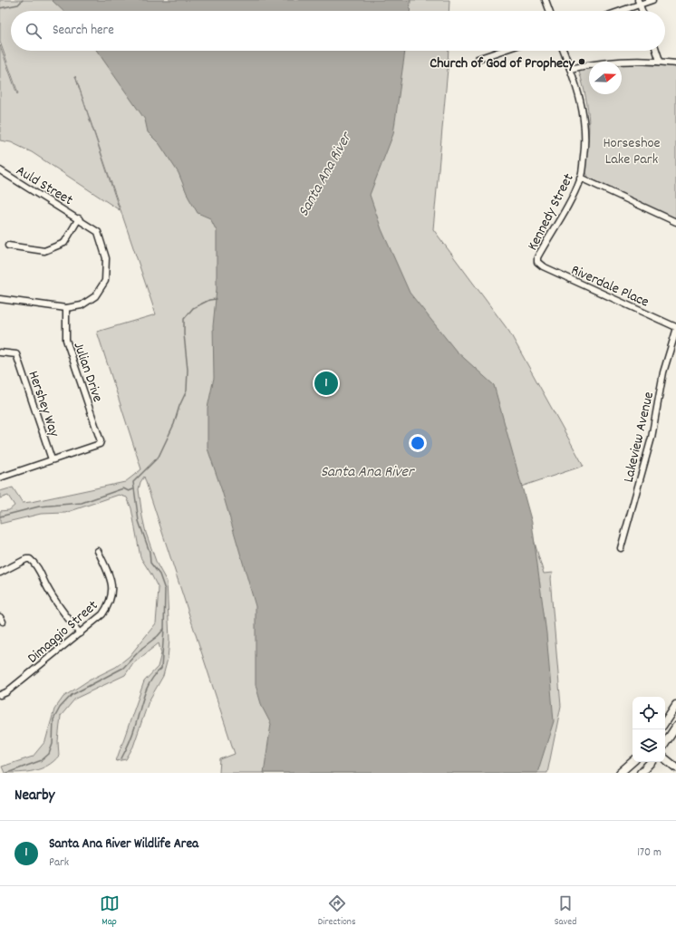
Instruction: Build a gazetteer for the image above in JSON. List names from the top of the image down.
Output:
{
  "streets": {
    "street": [
      "Auld Street",
      "Kennedy Street",
      "Riverdale Place",
      "Julian Drive",
      "Hershey Way",
      "Lakeview Avenue",
      "Dimaggio Street"
    ]
  },
  "crossings": [
    ["Auld Street", "Julian Drive"],
    ["Kennedy Street", "Riverdale Place"],
    ["Julian Drive", "Hershey Way"]
  ],
  "water": ["Santa Ana River"],
  "parks": ["Horseshoe Lake Park"],
  "places": ["Church of God of Prophecy"],
  "north": "right",
  "page": {
    "search": "Search here",
    "pins": "1",
    "heading": "Nearby",
    "list": [
      {
        "mark": "1",
        "name": "Santa Ana River Wildlife Area",
        "note": "Park",
        "value": "170 m"
      }
    ],
    "nav": ["Map", "Directions", "Saved"]
  }
}
